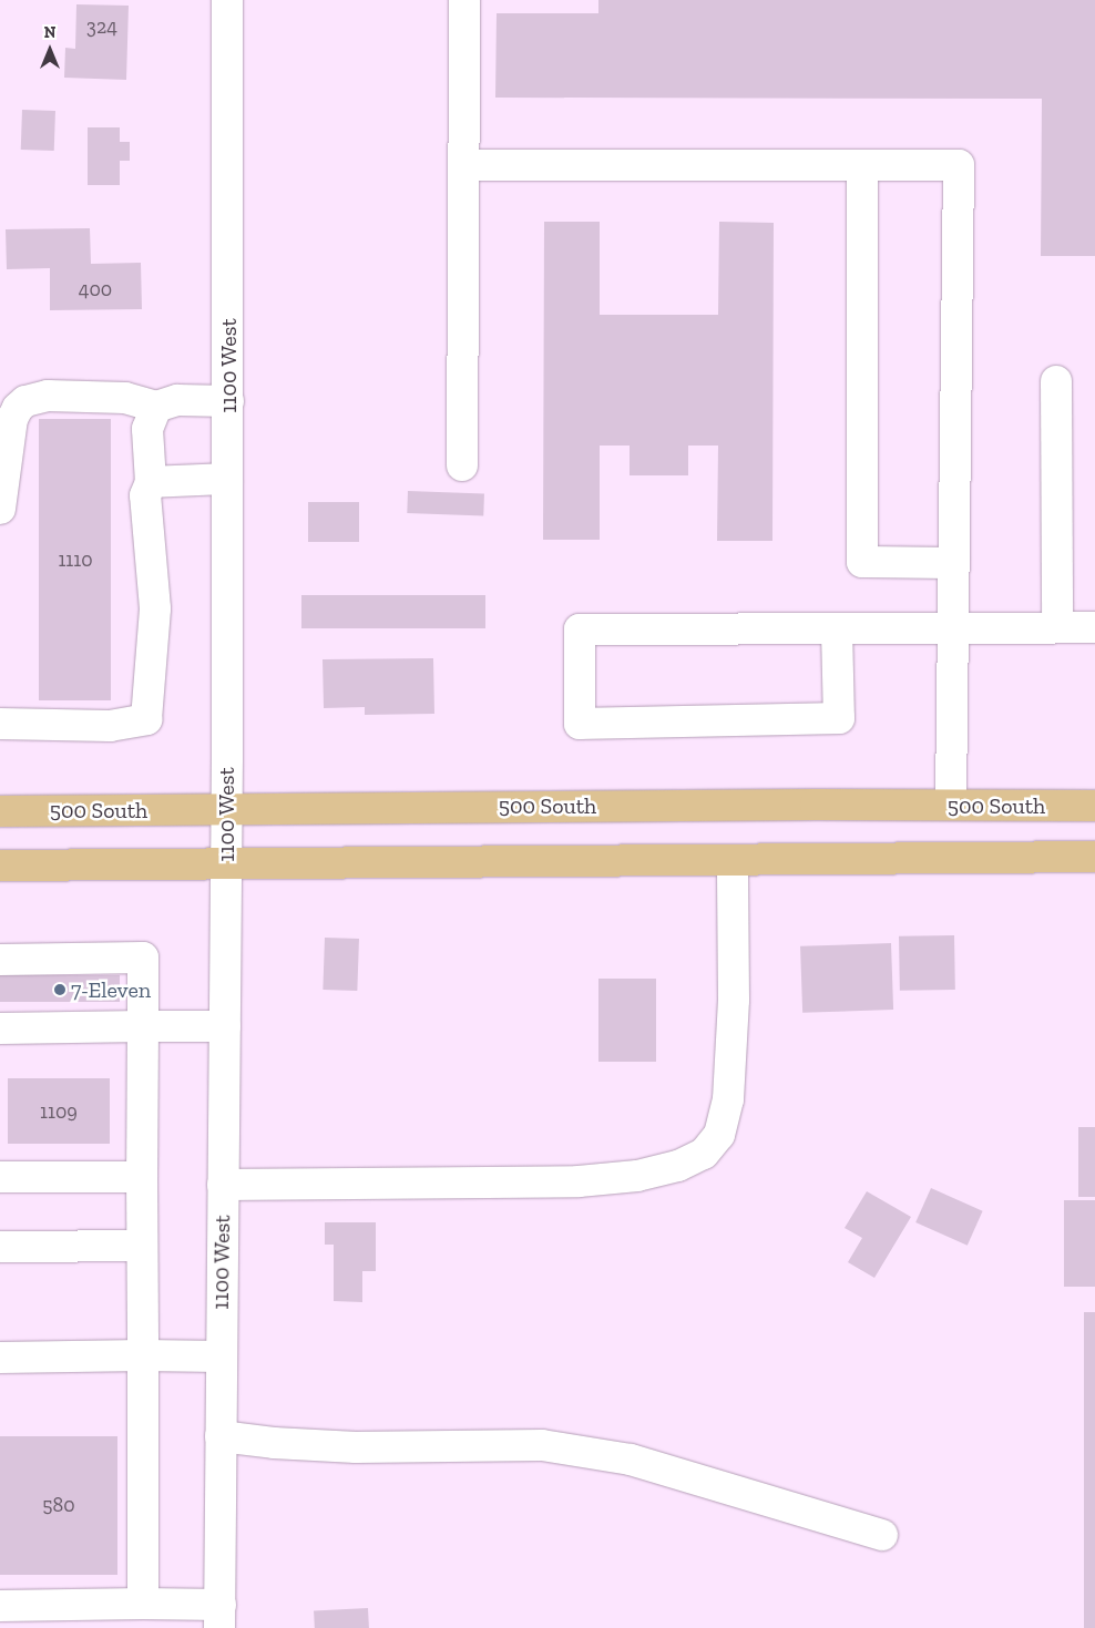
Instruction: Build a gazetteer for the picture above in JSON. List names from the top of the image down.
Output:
{
  "streets": {
    "main road": ["500 South"],
    "street": ["1100 West"]
  },
  "crossings": [
    ["1100 West", "500 South"]
  ],
  "places": ["7-Eleven"],
  "house_numbers": [
    "324",
    "400",
    "1110",
    "1109",
    "580"
  ],
  "north": "top"
}
